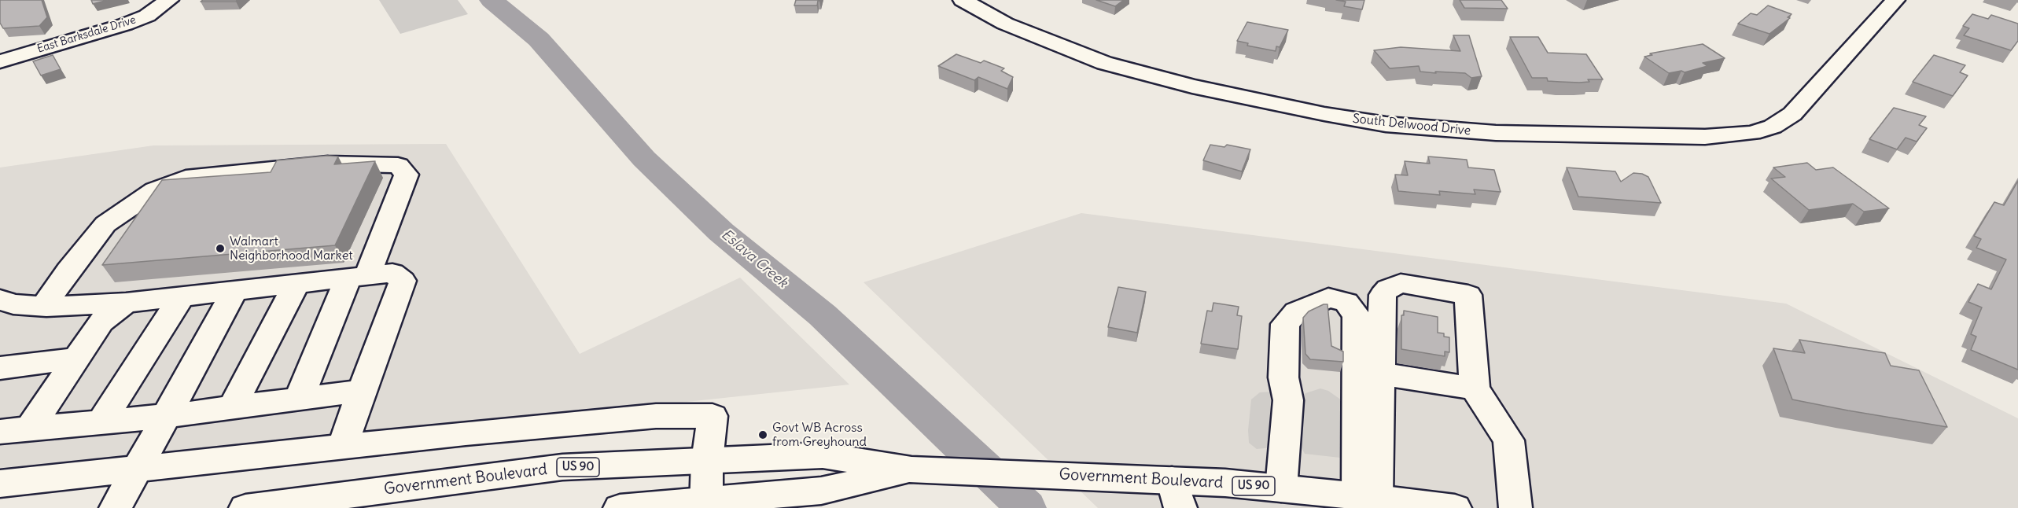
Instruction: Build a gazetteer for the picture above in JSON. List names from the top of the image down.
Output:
{
  "streets": {
    "street": [
      "East Barksdale Drive",
      "South Delwood Drive",
      "US 90",
      "Government Boulevard"
    ]
  },
  "water": ["Eslava Creek"],
  "places": ["Walmart Neighborhood Market", "Govt WB Across from Greyhound"]
}
